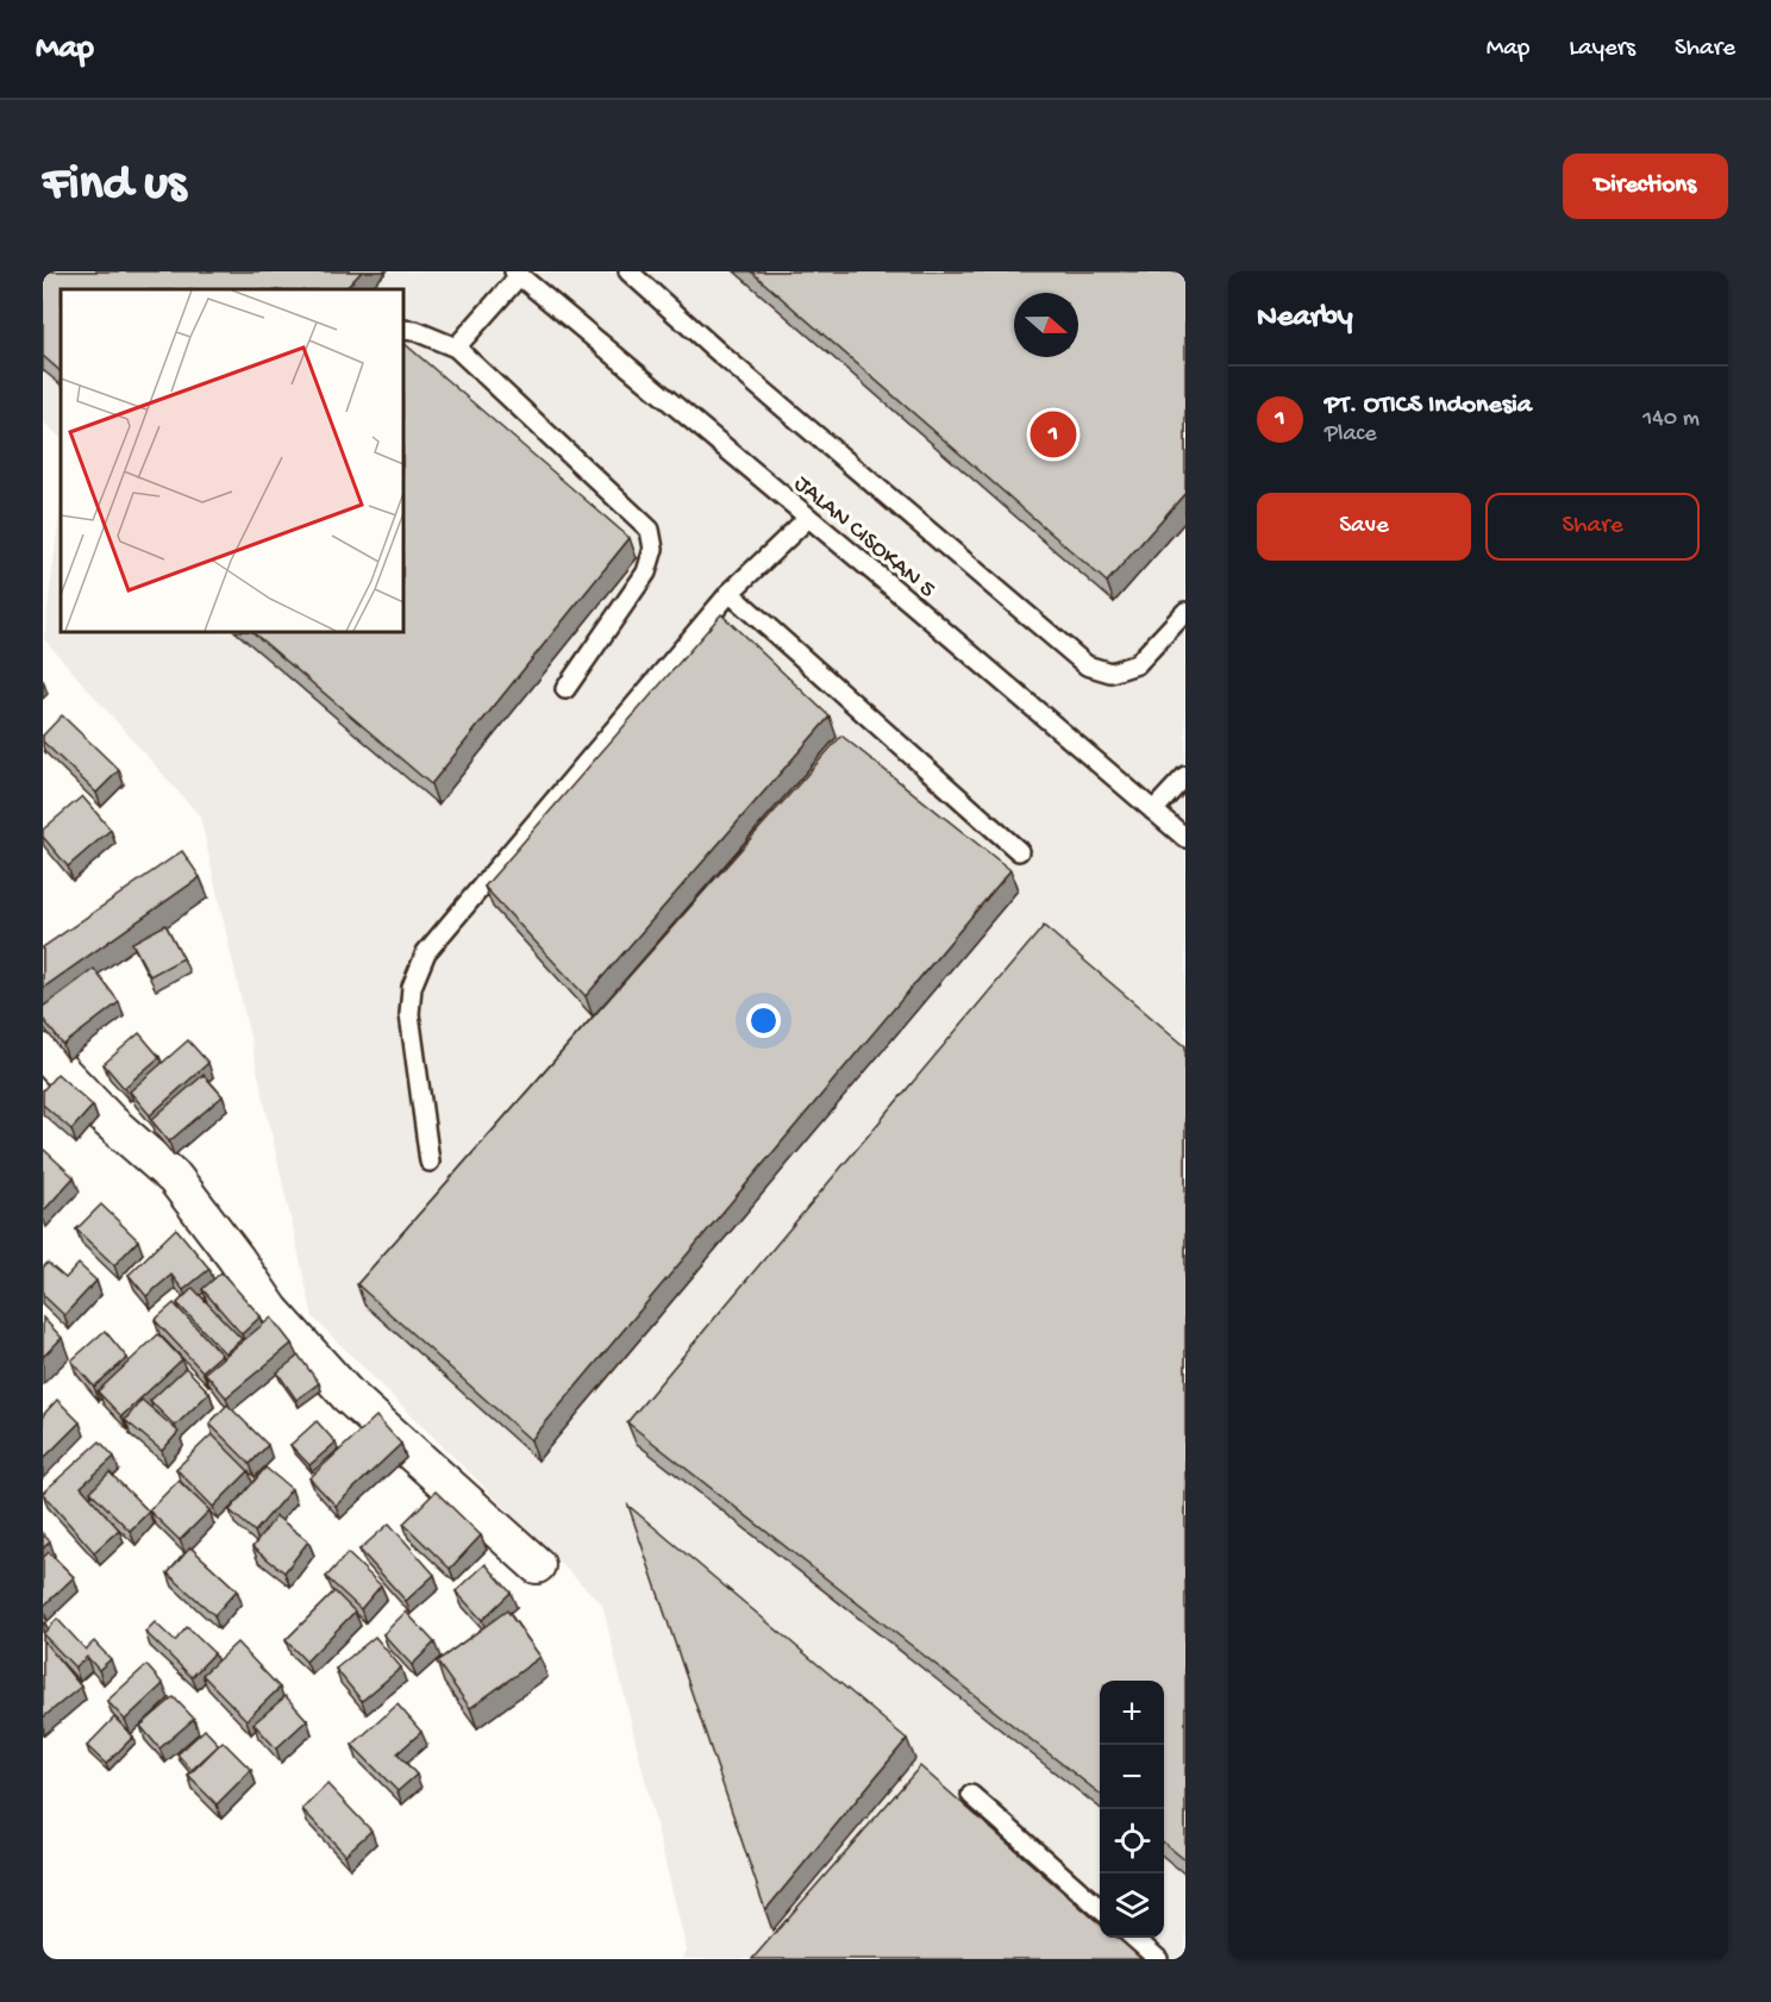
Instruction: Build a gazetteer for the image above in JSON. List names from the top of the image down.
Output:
{
  "streets": {
    "lane": ["JALAN CISOKAN 5"]
  },
  "north": "right",
  "page": {
    "header": "Map",
    "nav": ["Map", "Layers", "Share"],
    "buttons": [
      "Directions",
      ["Save", "Share"]
    ],
    "title": "Find us",
    "heading": "Nearby",
    "list": [
      {
        "mark": "1",
        "name": "PT. OTICS Indonesia",
        "note": "Place",
        "value": "140 m"
      }
    ],
    "pins": "1",
    "map_buttons": ["+", "−"]
  }
}
